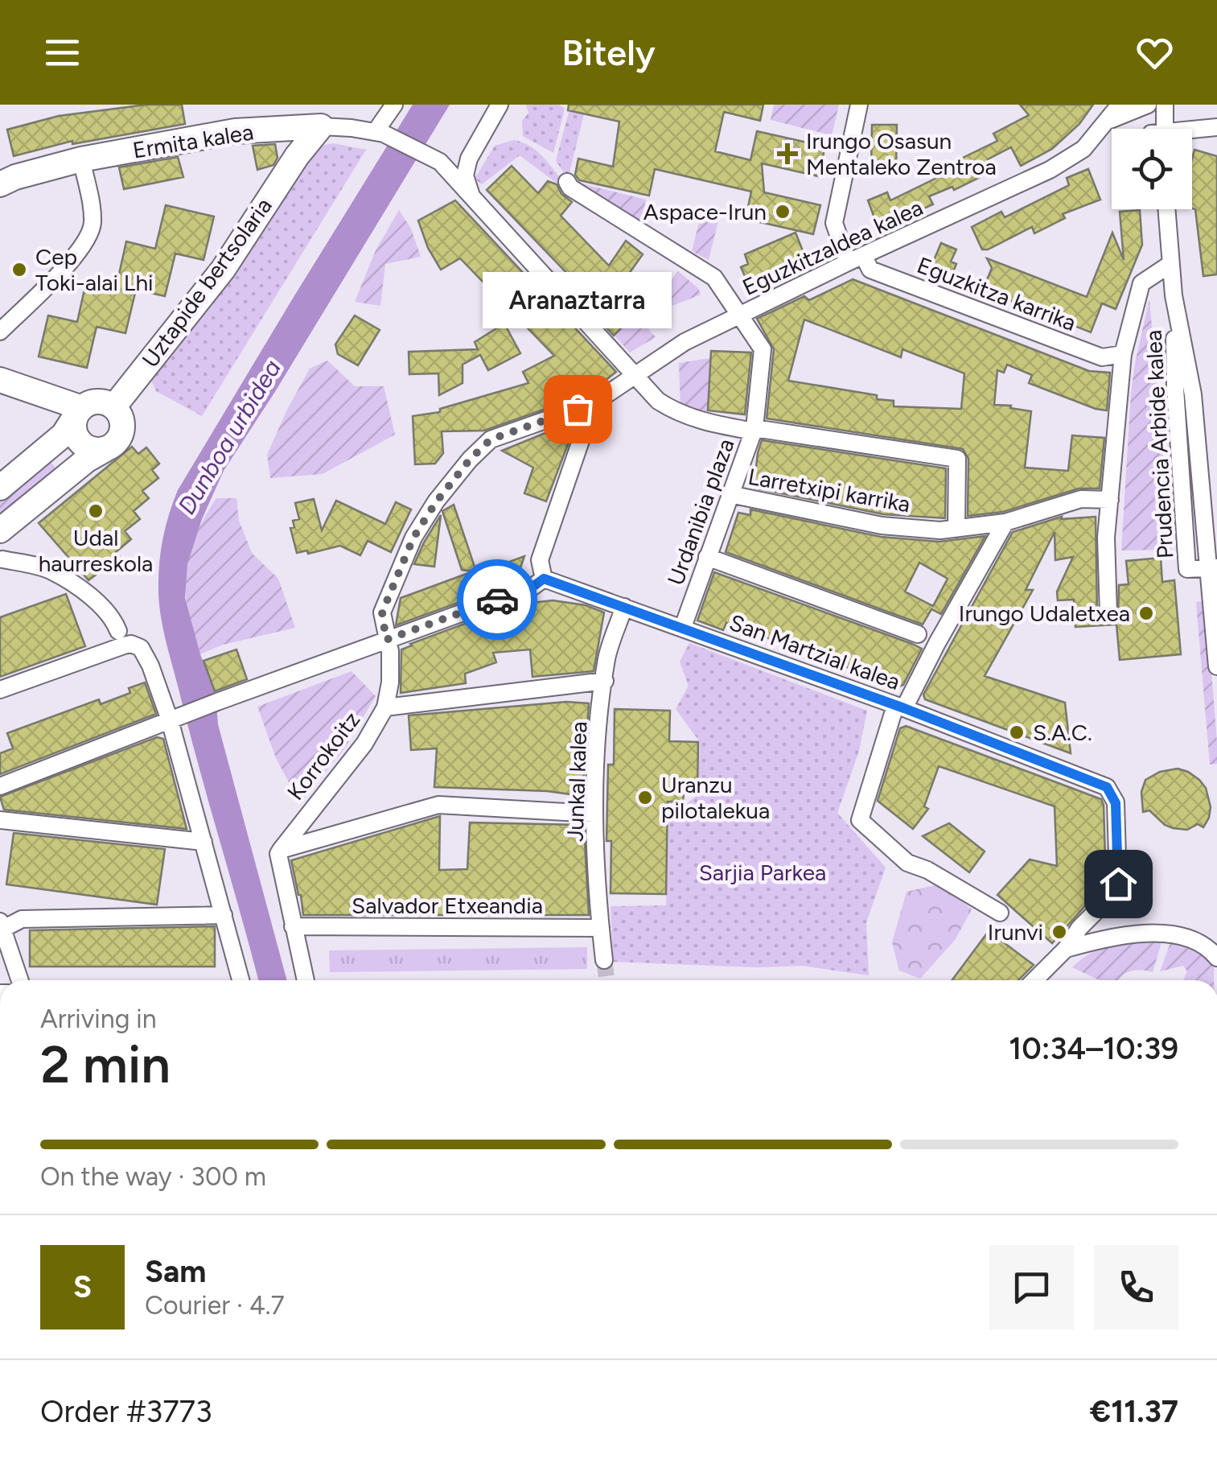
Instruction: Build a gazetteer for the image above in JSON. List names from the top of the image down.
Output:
{
  "streets": {
    "street": [
      "Ermita kalea",
      "Eguzkitzaldea kalea",
      "Uztapide bertsolaria",
      "Eguzkitza karrika",
      "Prudencia Arbide kalea",
      "Larretxipi karrika",
      "Urdanibia plaza",
      "San Martzial kalea",
      "Korrokoitz",
      "Junkal kalea",
      "Salvador Etxeandia"
    ]
  },
  "crossings": [
    ["Ermita kalea", "Uztapide bertsolaria"],
    ["Ermita kalea", "Urdanibia plaza"],
    ["Eguzkitzaldea kalea", "Eguzkitza karrika"],
    ["Eguzkitzaldea kalea", "Urdanibia plaza"],
    ["Larretxipi karrika", "Urdanibia plaza"],
    ["Urdanibia plaza", "San Martzial kalea"],
    ["San Martzial kalea", "Junkal kalea"],
    ["Junkal kalea", "Salvador Etxeandia"]
  ],
  "water": ["Dunboa urbidea"],
  "parks": ["Sarjia Parkea"],
  "places": {
    "health": ["Irungo Osasun Mentaleko Zentroa"],
    "other": [
      "Aspace-Irun",
      "Cep Toki-alai Lhi",
      "Aranaztarra",
      "Udal haurreskola",
      "Irungo Udaletxea",
      "S.A.C.",
      "Uranzu pilotalekua",
      "Irunvi"
    ]
  },
  "page": {
    "header": "Bitely",
    "bubble": "Aranaztarra",
    "heading": ["2 min", "Arriving in", "10:34–10:39"],
    "panel": [
      "Sam",
      "Courier · 4.7",
      "Order #3773",
      "€11.37"
    ],
    "bar": "On the way · 300 m",
    "round": "S"
  }
}
